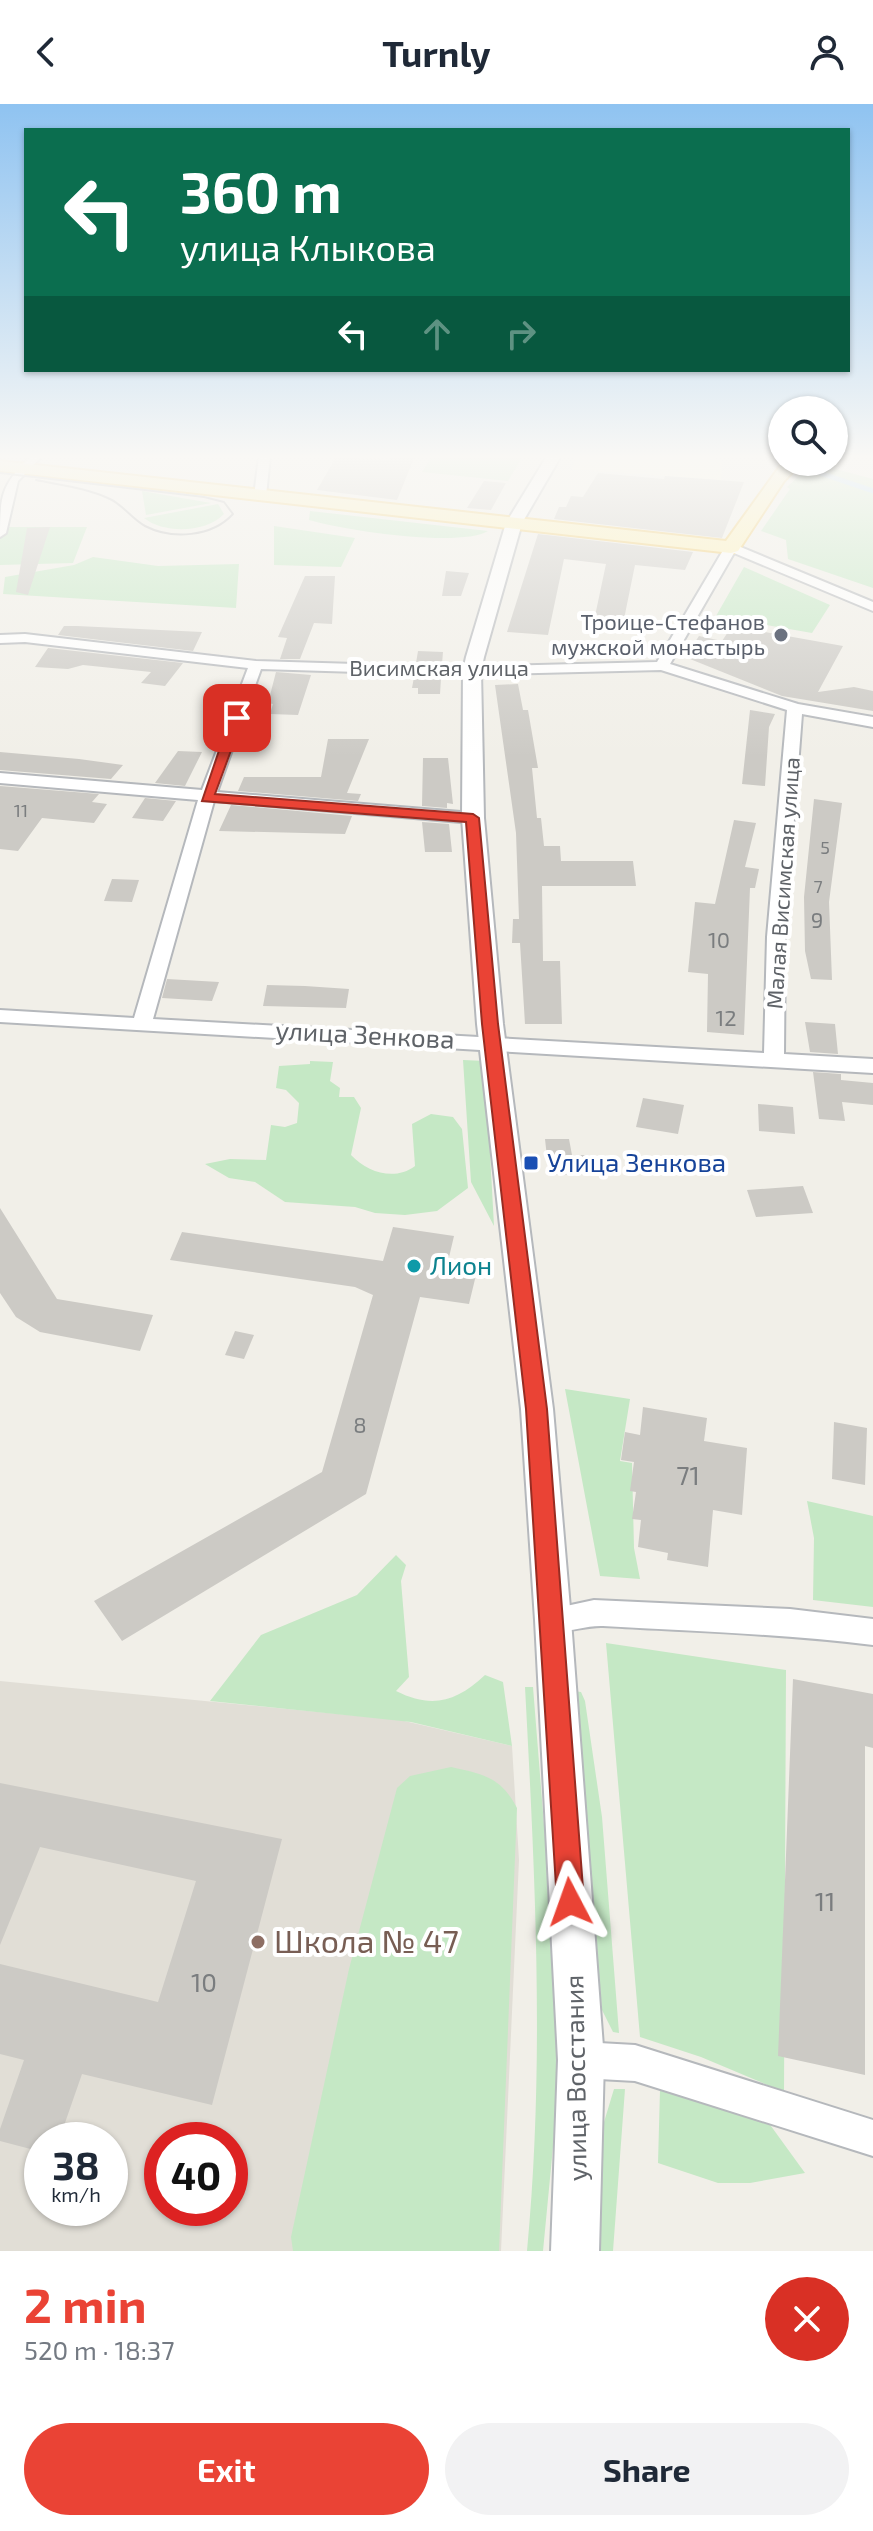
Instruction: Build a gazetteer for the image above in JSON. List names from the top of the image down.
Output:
{
  "streets": {
    "street": [
      "Висимская улица",
      "Малая Висимская улица",
      "улица Зенкова",
      "улица Восстания"
    ]
  },
  "crossings": [
    ["Висимская улица", "Малая Висимская улица"],
    ["Висимская улица", "улица Восстания"],
    ["Малая Висимская улица", "улица Зенкова"],
    ["улица Зенкова", "улица Восстания"]
  ],
  "places": {
    "other": ["Троице-Стефанов мужской монастырь", "Лион", "Школа № 47"],
    "transit": ["Улица Зенкова"]
  },
  "house_numbers": [
    "11",
    "5",
    "7",
    "9",
    "10",
    "12",
    "8",
    "71",
    "11",
    "10"
  ],
  "page": {
    "header": "Turnly",
    "turn": ["360 m", "улица Клыкова"],
    "speed": "38 km/h",
    "limit": "40",
    "heading": ["2 min", "520 m · 18:37"],
    "buttons": ["Exit", "Share"]
  }
}
